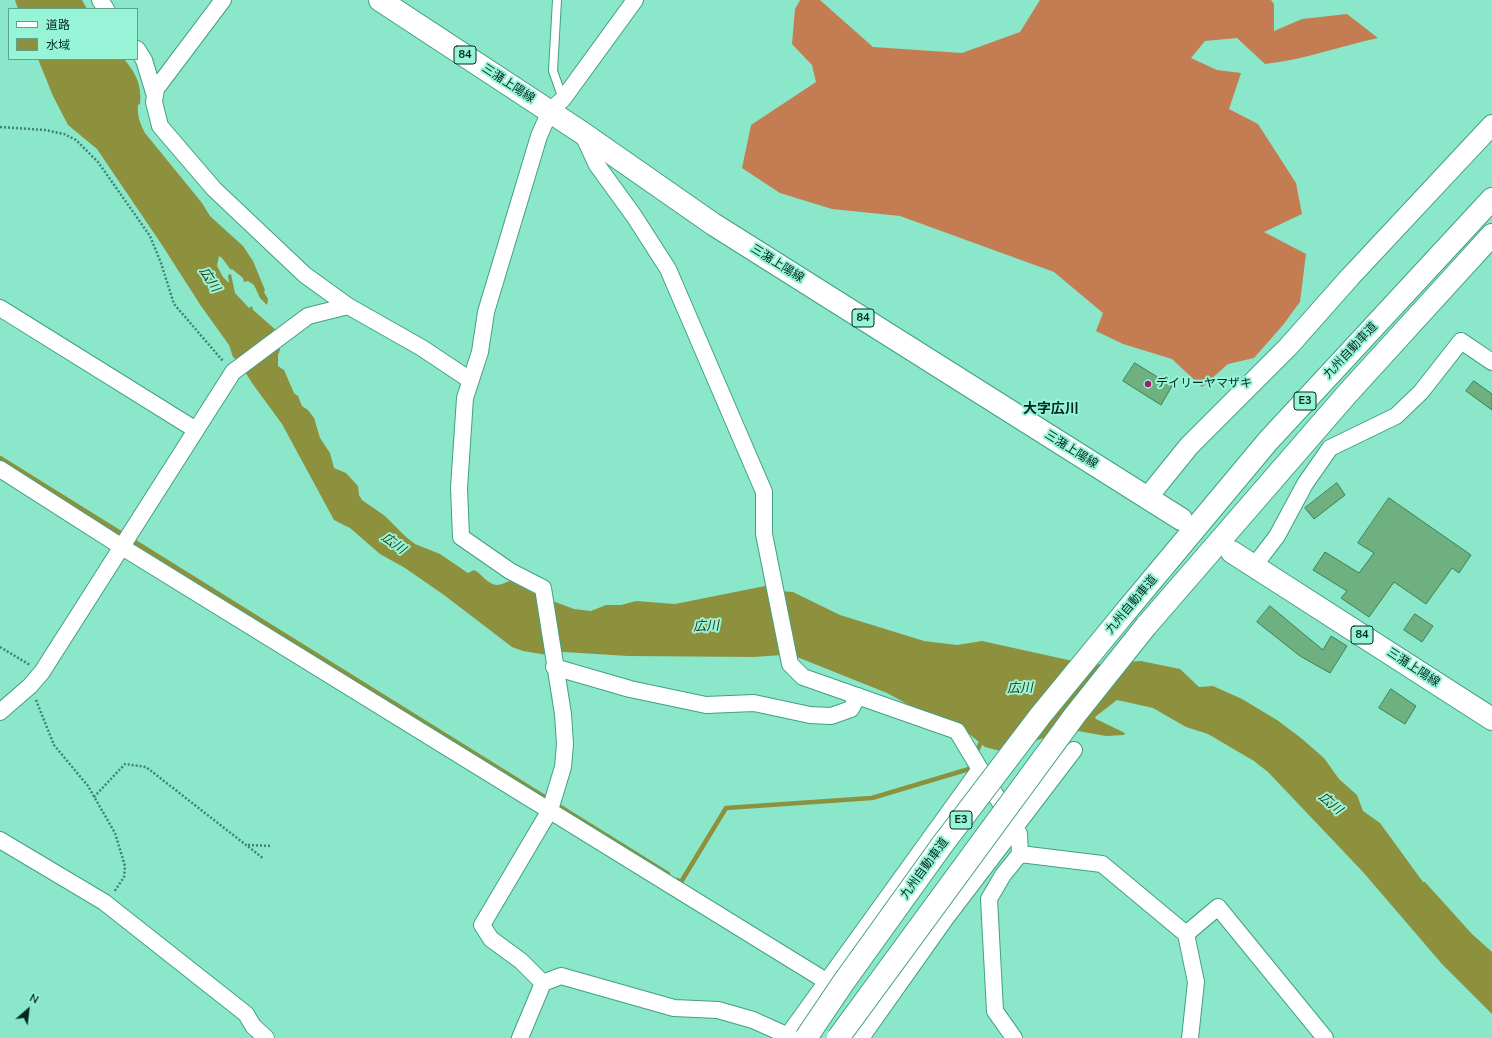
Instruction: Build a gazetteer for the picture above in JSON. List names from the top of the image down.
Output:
{
  "streets": {
    "main road": [
      "84",
      "三潴上陽線",
      "九州自動車道",
      "E3"
    ]
  },
  "districts": ["大字広川"],
  "water": ["広川"],
  "places": ["デイリーヤマザキ"],
  "legend": ["道路", "水域"],
  "north": "top right"
}
